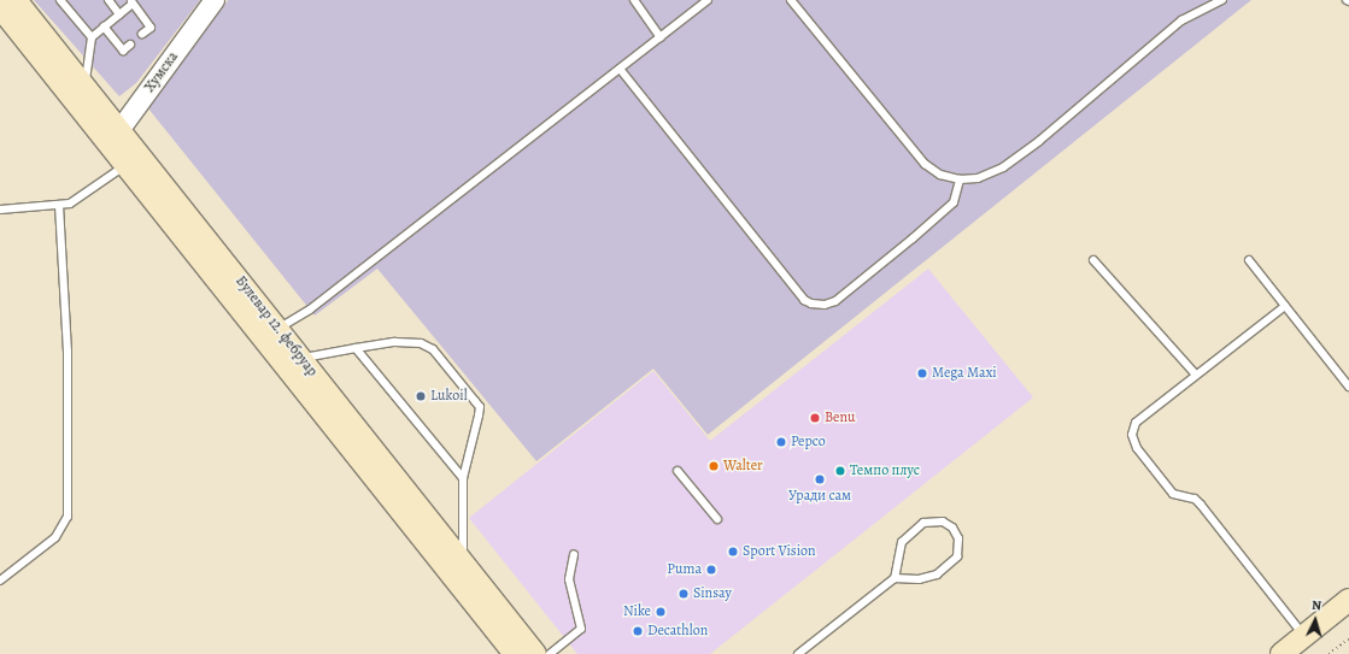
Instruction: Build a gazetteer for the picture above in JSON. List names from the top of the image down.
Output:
{
  "streets": {
    "main road": ["Булевар 12. фебруар"],
    "street": ["Хумска"]
  },
  "crossings": [
    ["Хумска", "Булевар 12. фебруар"]
  ],
  "places": [
    "Mega Maxi",
    "Lukoil",
    "Benu",
    "Pepco",
    "Walter",
    "Темпо плус",
    "Уради сам",
    "Sport Vision",
    "Puma",
    "Sinsay",
    "Nike",
    "Decathlon"
  ],
  "north": "top"
}
